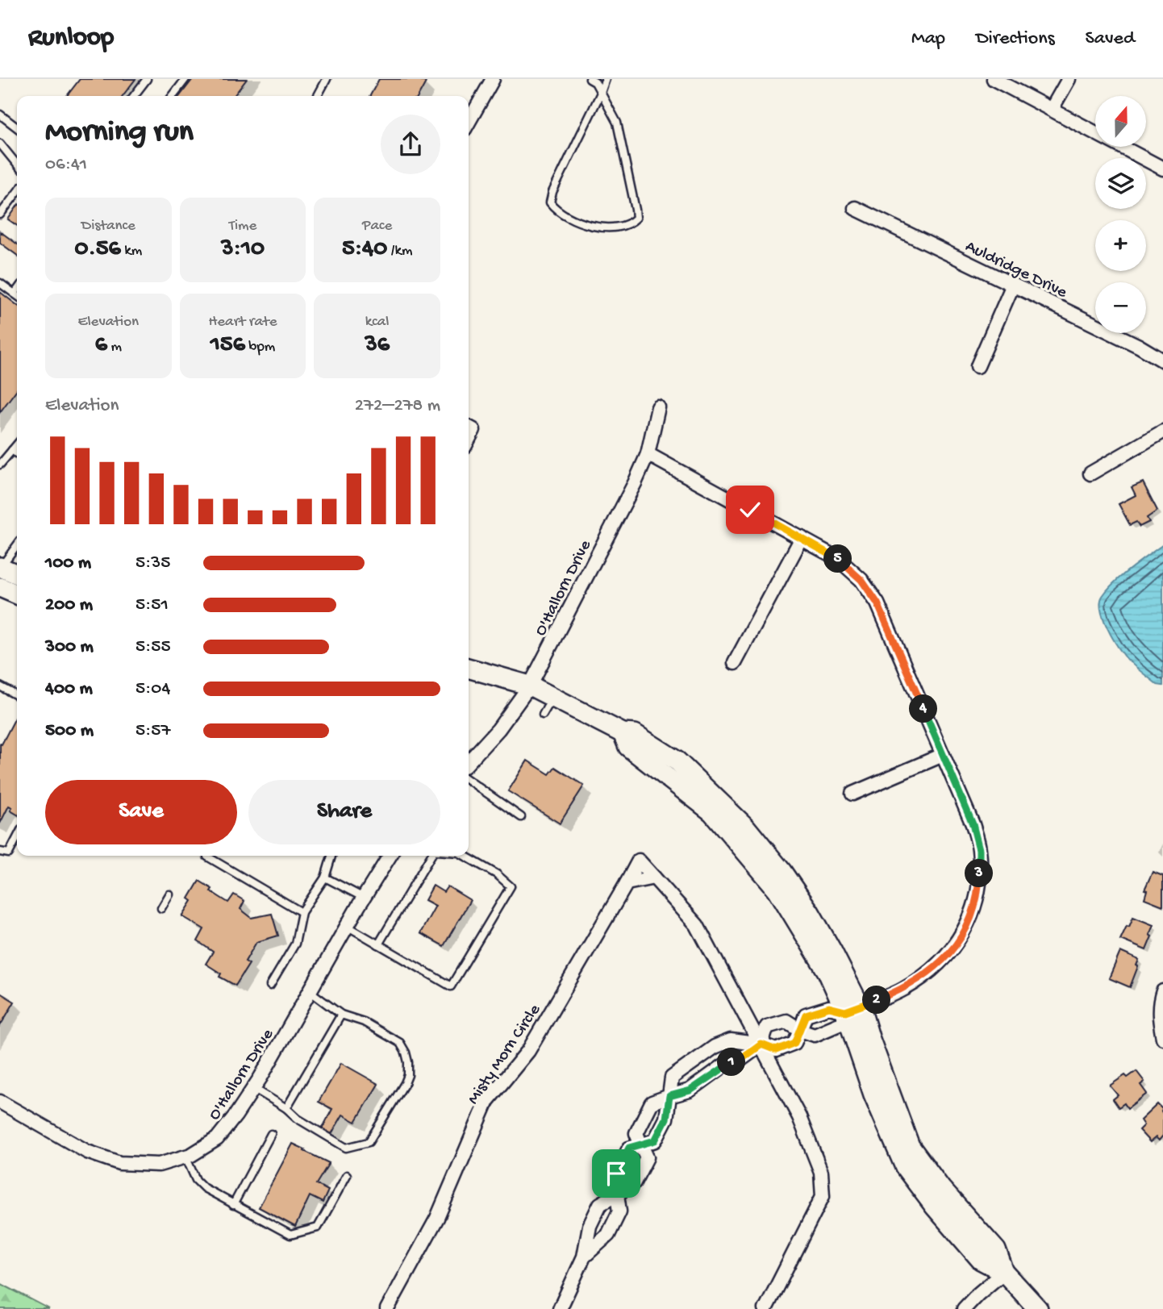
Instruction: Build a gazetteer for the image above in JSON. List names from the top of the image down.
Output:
{
  "streets": {
    "street": ["Auldridge Drive", "O'Hallorn Drive", "Misty Morn Circle"]
  },
  "north": "top",
  "page": {
    "header": "Runloop",
    "nav": ["Map", "Directions", "Saved"],
    "map_buttons": ["+", "−"],
    "heading": ["Morning run", "06:41"],
    "stats": [
      ["Distance", "0.56 km"],
      ["Time", "3:10"],
      ["Pace", "5:40 /km"],
      ["Elevation", "6 m"],
      ["Heart rate", "156 bpm"],
      ["kcal", "36"]
    ],
    "chart": ["Elevation", "272–278 m"],
    "list": [
      {
        "name": "100 m",
        "note": "5:35"
      },
      {
        "name": "200 m",
        "note": "5:51"
      },
      {
        "name": "300 m",
        "note": "5:55"
      },
      {
        "name": "400 m",
        "note": "5:04"
      },
      {
        "name": "500 m",
        "note": "5:57"
      }
    ],
    "pins": [
      "5",
      "4",
      "3",
      "2",
      "1"
    ],
    "buttons": ["Save", "Share"]
  }
}
